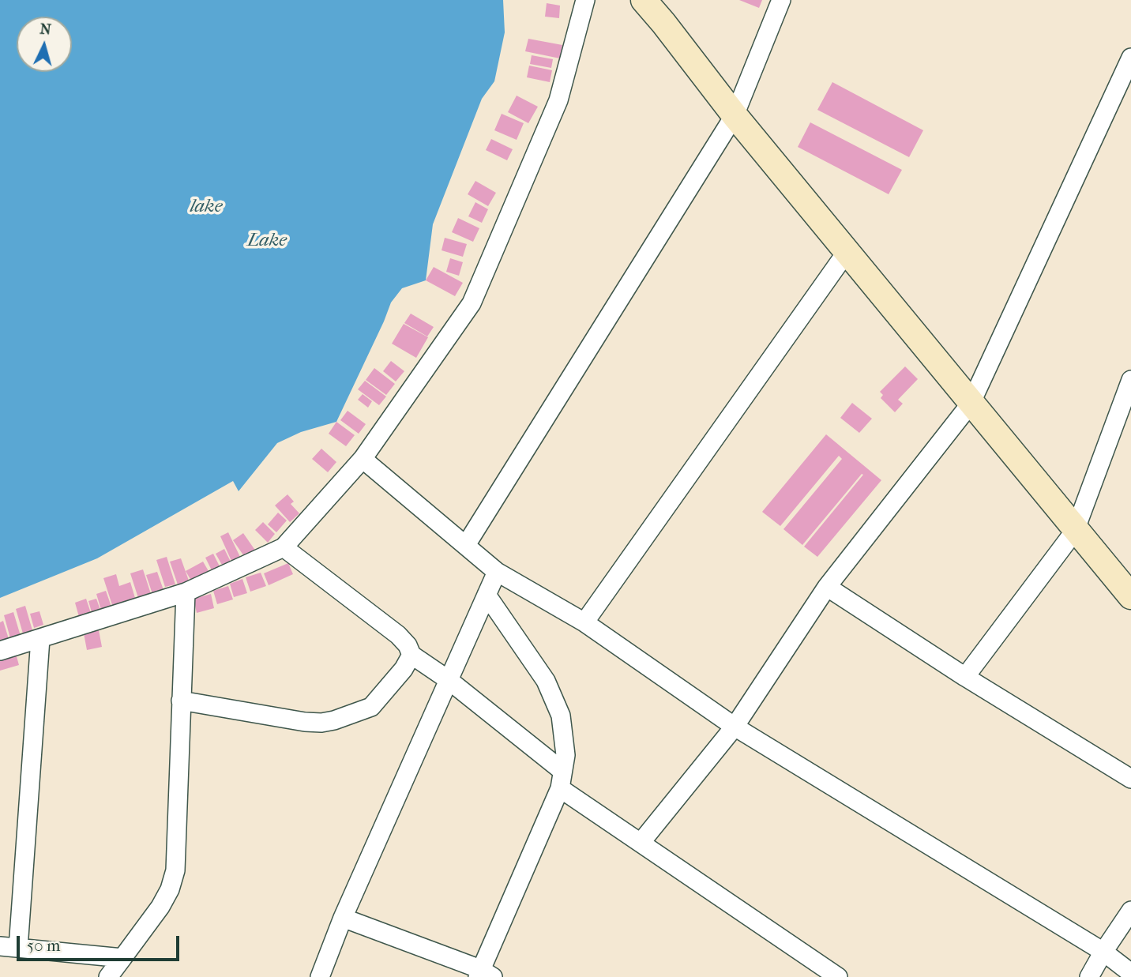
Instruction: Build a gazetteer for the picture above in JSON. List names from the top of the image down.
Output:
{
  "water": ["lake", "Lake"],
  "scale_bar": "50 m",
  "north": "top"
}
